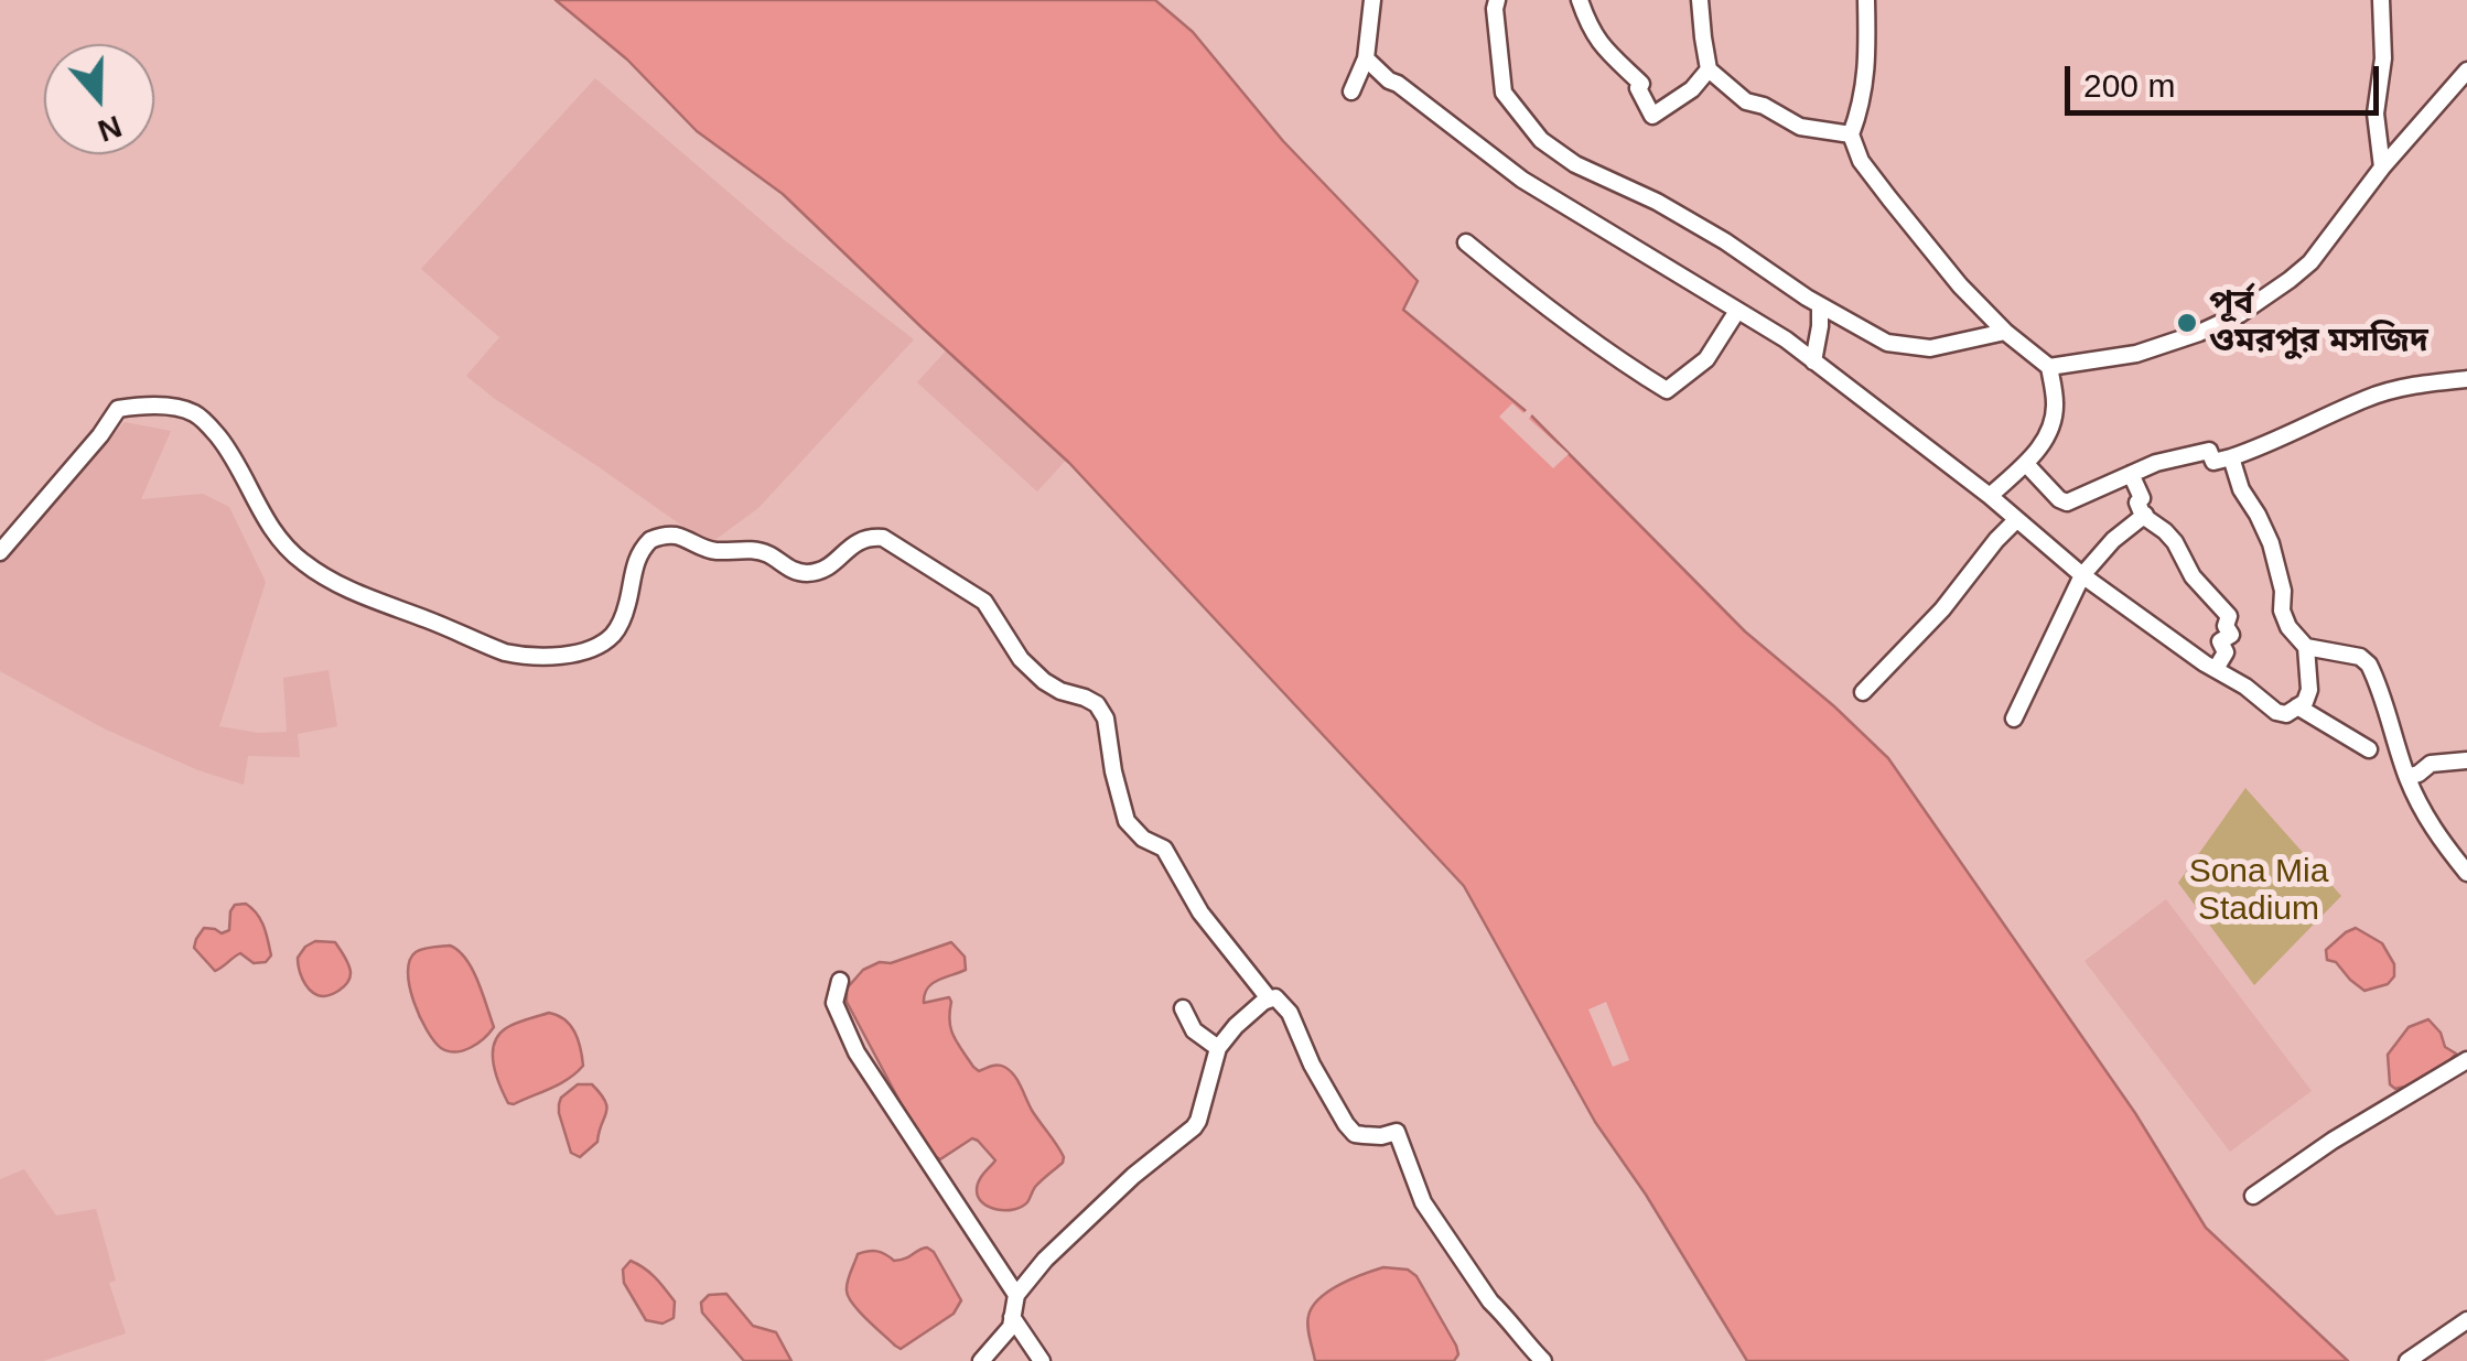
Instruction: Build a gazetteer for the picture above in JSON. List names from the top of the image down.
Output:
{
  "parks": ["Sona Mia Stadium"],
  "places": ["পূর্ব ওমরপুর মসজিদ"],
  "scale_bar": "200 m",
  "north": "bottom"
}
